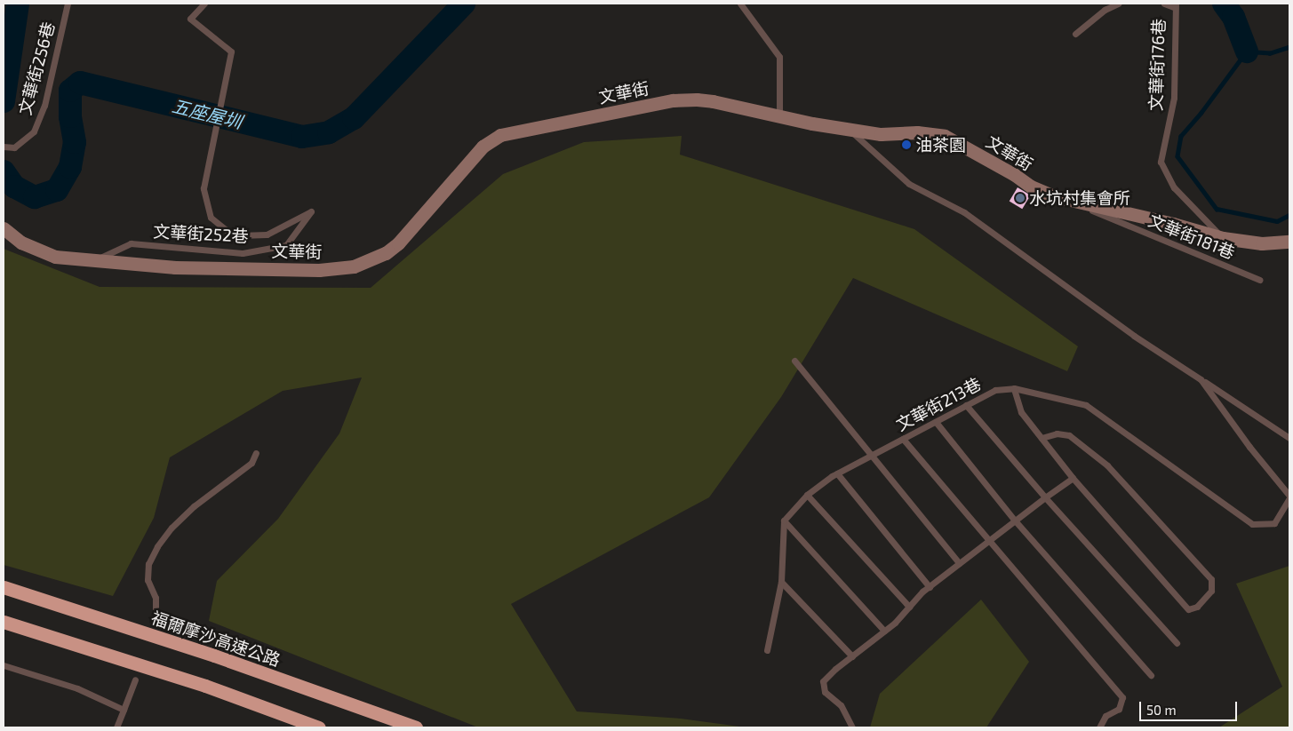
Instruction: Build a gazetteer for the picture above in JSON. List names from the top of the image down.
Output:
{
  "streets": {
    "highway": ["福爾摩沙高速公路"],
    "street": ["文華街"],
    "lane": [
      "文華街176巷",
      "文華街256巷",
      "文華街252巷",
      "文華街181巷",
      "文華街213巷"
    ]
  },
  "crossings": [
    ["文華街176巷", "文華街"],
    ["文華街", "文華街252巷"],
    ["文華街", "文華街181巷"],
    ["文華街", "文華街213巷"]
  ],
  "water": ["五座屋圳"],
  "places": ["油茶園", "水坑村集會所"],
  "scale_bar": "50 m"
}
